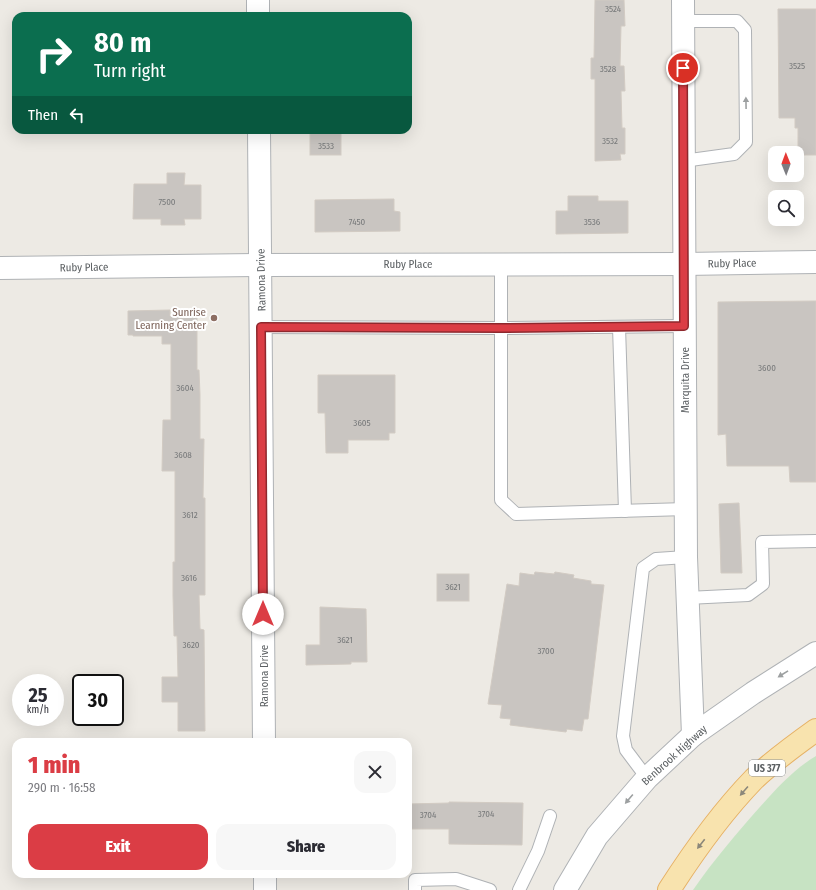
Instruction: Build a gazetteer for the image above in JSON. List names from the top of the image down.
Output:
{
  "streets": {
    "main road": ["US 377"],
    "street": [
      "Ruby Place",
      "Ramona Drive",
      "Marquita Drive",
      "Benbrook Highway"
    ]
  },
  "crossings": [
    ["Ruby Place", "Ramona Drive"],
    ["Ruby Place", "Marquita Drive"],
    ["Marquita Drive", "Benbrook Highway"]
  ],
  "one_way": ["Benbrook Highway"],
  "places": ["Sunrise Learning Center"],
  "house_numbers": [
    "3524",
    "3525",
    "3528",
    "3532",
    "3533",
    "7500",
    "7450",
    "3536",
    "3600",
    "3604",
    "3605",
    "3608",
    "3612",
    "3616",
    "3621",
    "3621",
    "3620",
    "3700",
    "3704",
    "3704"
  ],
  "north": "top",
  "page": {
    "turn": ["80 m", "Turn right"],
    "then": "Then",
    "speed": "25 km/h",
    "limit": "30",
    "heading": ["1 min", "290 m · 16:58"],
    "buttons": ["Exit", "Share"]
  }
}
